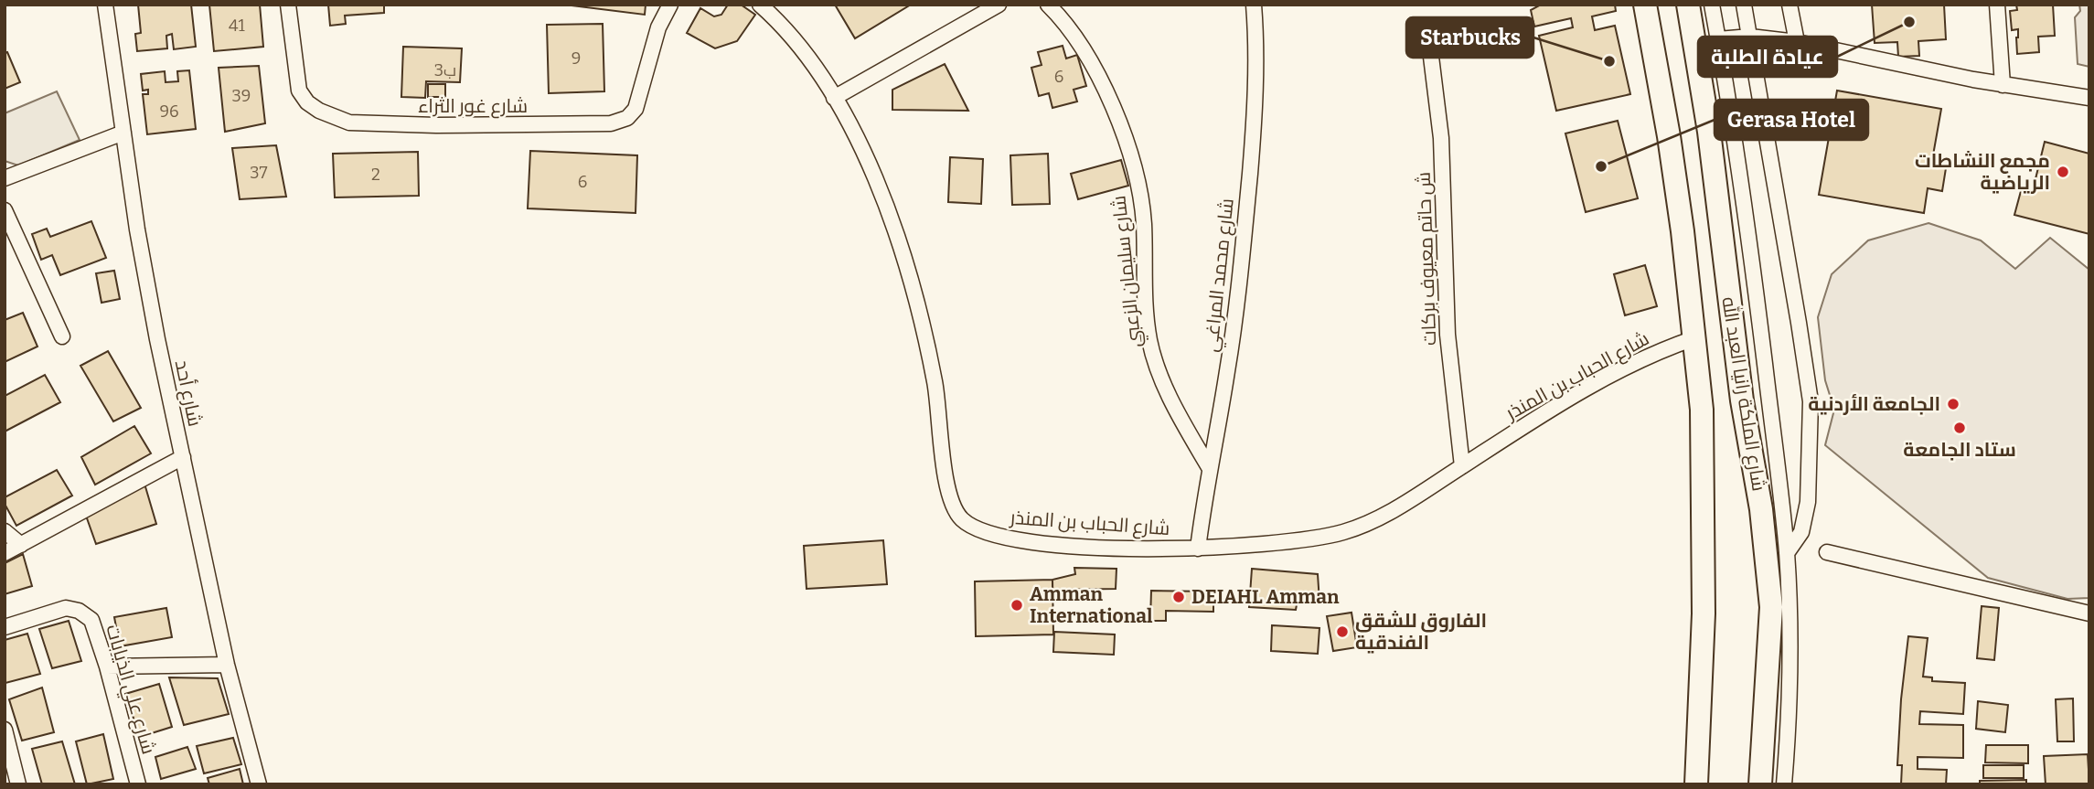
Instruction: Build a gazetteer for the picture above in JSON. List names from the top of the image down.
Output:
{
  "streets": {
    "main road": ["شارع الملكة رانيا العبد الله"],
    "street": [
      "شارع غور الثراء",
      "ش حاتم معيوف بركات",
      "شارع سليمان الزعبي",
      "شارع محمد المراغي",
      "شارع الحباب بن المنذر",
      "شارع أحد",
      "شارع علي الذيابات"
    ]
  },
  "crossings": [
    ["ش حاتم معيوف بركات", "شارع الحباب بن المنذر"],
    ["شارع سليمان الزعبي", "شارع محمد المراغي"],
    ["شارع محمد المراغي", "شارع الحباب بن المنذر"],
    ["شارع الحباب بن المنذر", "شارع الملكة رانيا العبد الله"]
  ],
  "places": [
    "عيادة الطلبة",
    "Starbucks",
    "Gerasa Hotel",
    "مجمع النشاطات الرياضية",
    "الجامعة الأردنية",
    "ستاد الجامعة",
    "DEIAHL Amman",
    "Amman International",
    "الفاروق للشقق الفندقية"
  ],
  "house_numbers": [
    "41",
    "9",
    "3ب",
    "6",
    "39",
    "96",
    "37",
    "2",
    "6"
  ]
}
